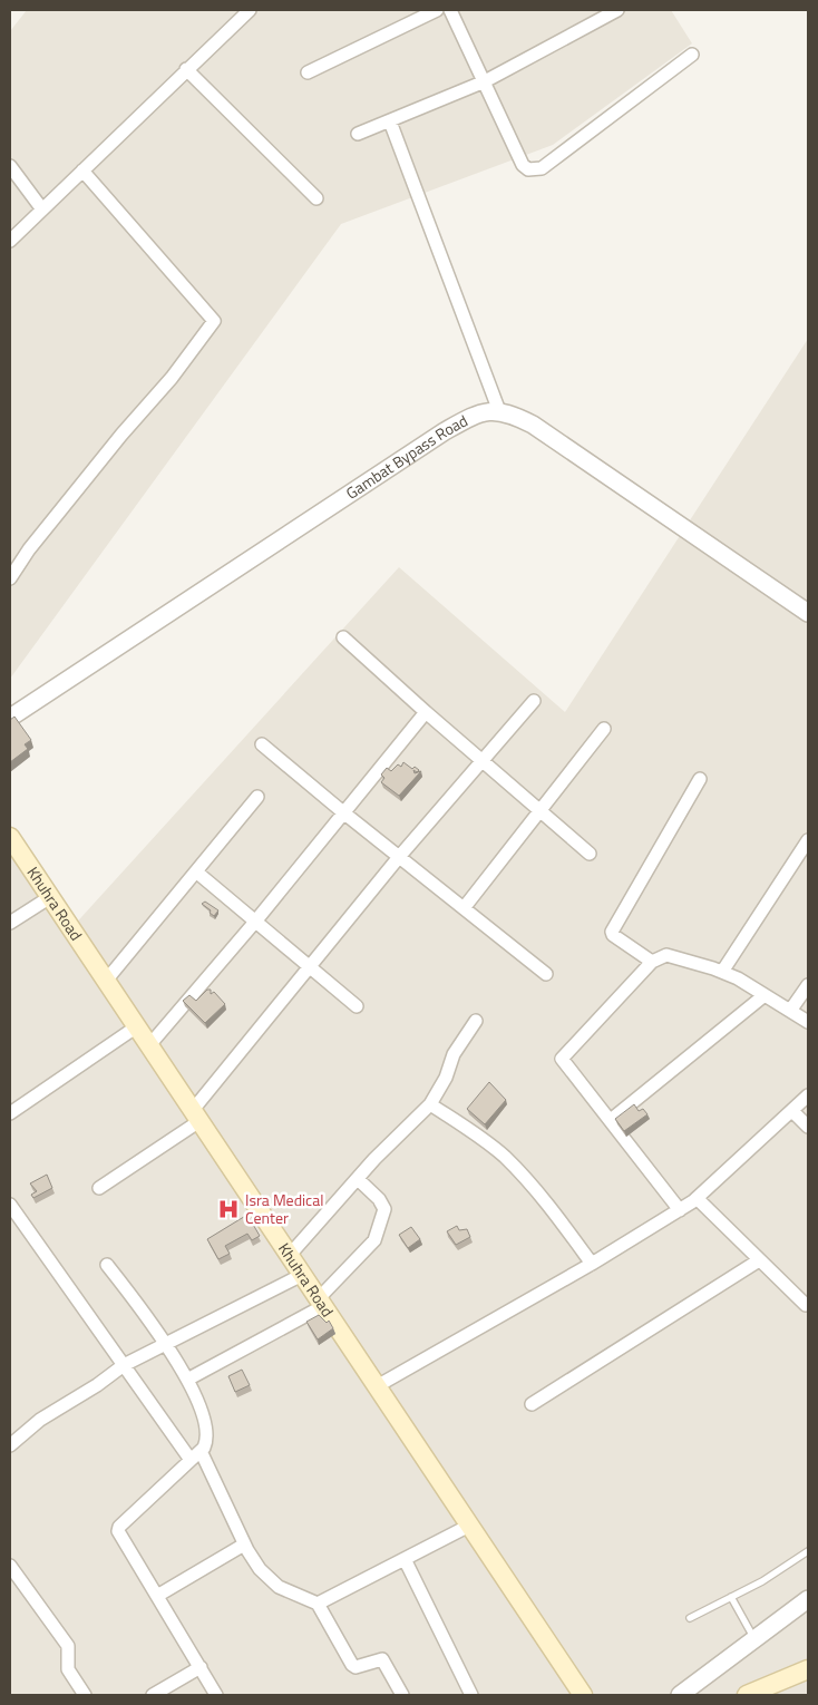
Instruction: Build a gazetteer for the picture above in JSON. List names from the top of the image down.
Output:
{
  "streets": {
    "main road": ["Khuhra Road"],
    "street": ["Gambat Bypass Road"]
  },
  "places": {
    "hospital": ["Isra Medical Center"]
  }
}
